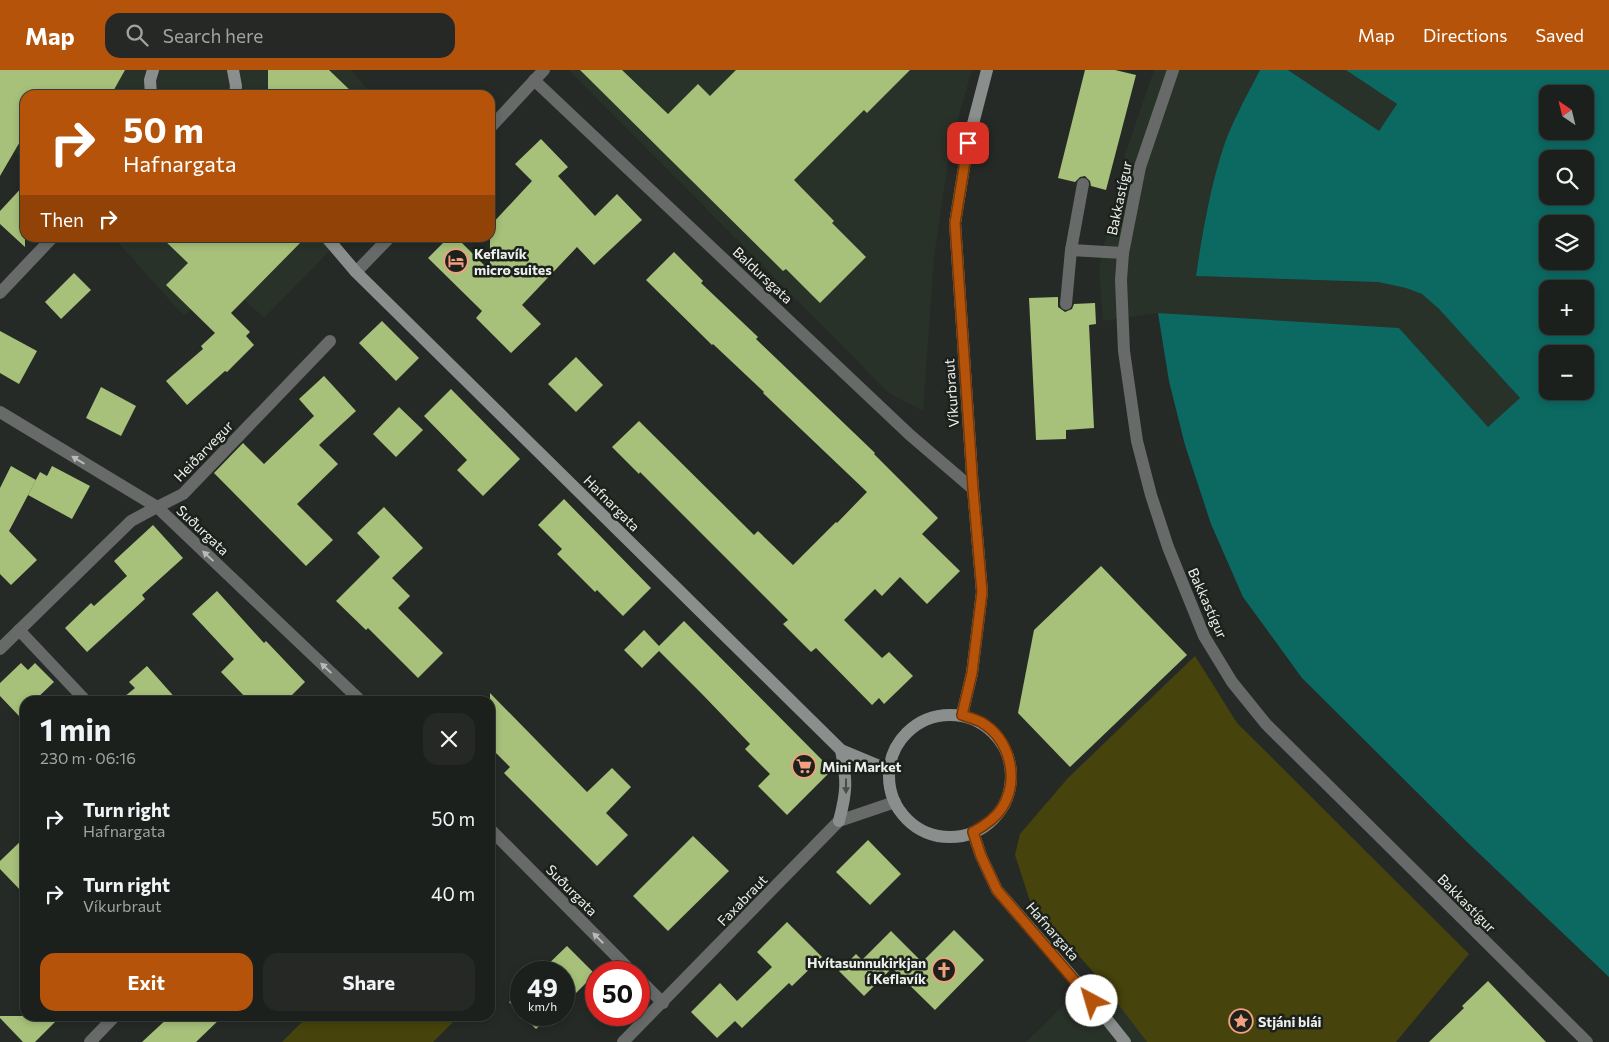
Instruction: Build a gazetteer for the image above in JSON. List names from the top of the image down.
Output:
{
  "streets": {
    "street": [
      "Bakkastígur",
      "Baldursgata",
      "Víkurbraut",
      "Heiðarvegur",
      "Hafnargata",
      "Suðurgata",
      "Faxabraut"
    ]
  },
  "crossings": [
    ["Baldursgata", "Víkurbraut"],
    ["Víkurbraut", "Hafnargata"],
    ["Víkurbraut", "Faxabraut"],
    ["Heiðarvegur", "Suðurgata"],
    ["Hafnargata", "Faxabraut"]
  ],
  "one_way": ["Suðurgata"],
  "places": {
    "hotel": ["Keflavík micro suites"],
    "supermarket": ["Mini Market"],
    "church": ["Hvítasunnukirkjan í Keflavík"],
    "place": ["Stjáni blái"]
  },
  "north": "top left",
  "page": {
    "header": "Map",
    "search": "Search here",
    "nav": ["Map", "Directions", "Saved"],
    "map_buttons": ["+", "−"],
    "turn": ["50 m", "Hafnargata"],
    "then": "Then",
    "heading": ["1 min", "230 m · 06:16"],
    "list": [
      {
        "name": "Turn right",
        "note": "Hafnargata",
        "value": "50 m"
      },
      {
        "name": "Turn right",
        "note": "Víkurbraut",
        "value": "40 m"
      }
    ],
    "buttons": ["Exit", "Share"],
    "speed": "49 km/h",
    "limit": "50"
  }
}
